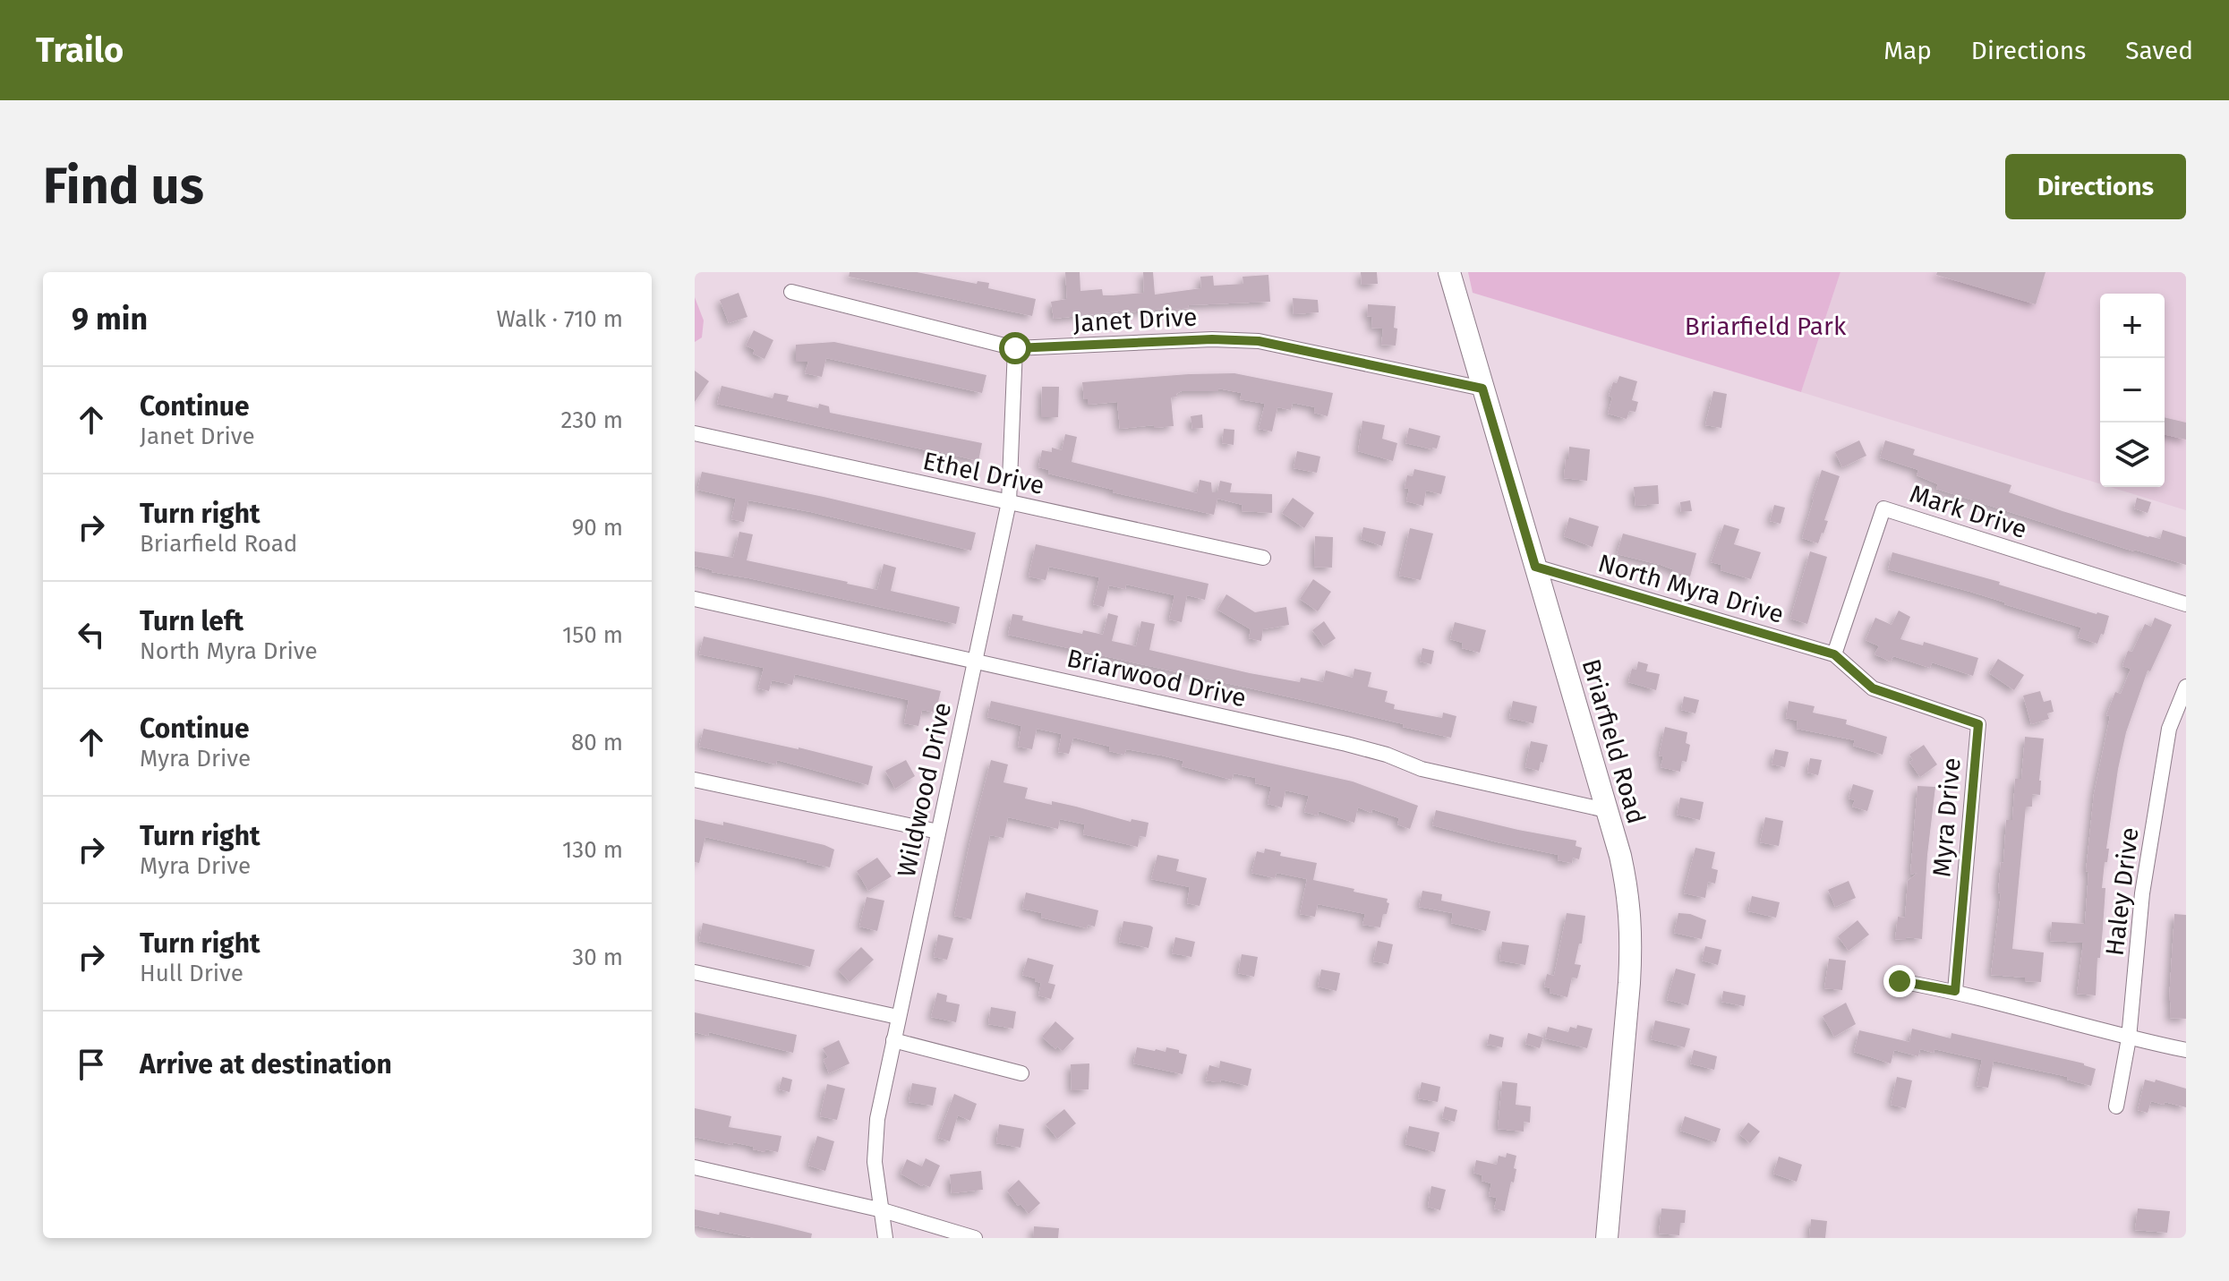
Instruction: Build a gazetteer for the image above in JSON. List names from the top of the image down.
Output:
{
  "streets": {
    "main road": ["Briarfield Road"],
    "street": [
      "Janet Drive",
      "Ethel Drive",
      "Mark Drive",
      "North Myra Drive",
      "Briarwood Drive",
      "Wildwood Drive",
      "Myra Drive",
      "Haley Drive"
    ]
  },
  "crossings": [
    ["Janet Drive", "Briarfield Road"],
    ["Janet Drive", "Wildwood Drive"],
    ["Ethel Drive", "Wildwood Drive"],
    ["Mark Drive", "North Myra Drive"],
    ["Mark Drive", "Myra Drive"],
    ["North Myra Drive", "Briarfield Road"],
    ["North Myra Drive", "Myra Drive"],
    ["Briarwood Drive", "Briarfield Road"],
    ["Briarwood Drive", "Wildwood Drive"]
  ],
  "parks": ["Briarfield Park"],
  "page": {
    "header": "Trailo",
    "nav": ["Map", "Directions", "Saved"],
    "buttons": "Directions",
    "title": "Find us",
    "heading": ["9 min", "Walk · 710 m"],
    "map_buttons": ["+", "−"],
    "list": [
      ["Continue", "Janet Drive", "230 m"],
      ["Turn right", "Briarfield Road", "90 m"],
      ["Turn left", "North Myra Drive", "150 m"],
      ["Continue", "Myra Drive", "80 m"],
      ["Turn right", "Myra Drive", "130 m"],
      ["Turn right", "Hull Drive", "30 m"],
      "Arrive at destination"
    ]
  }
}
